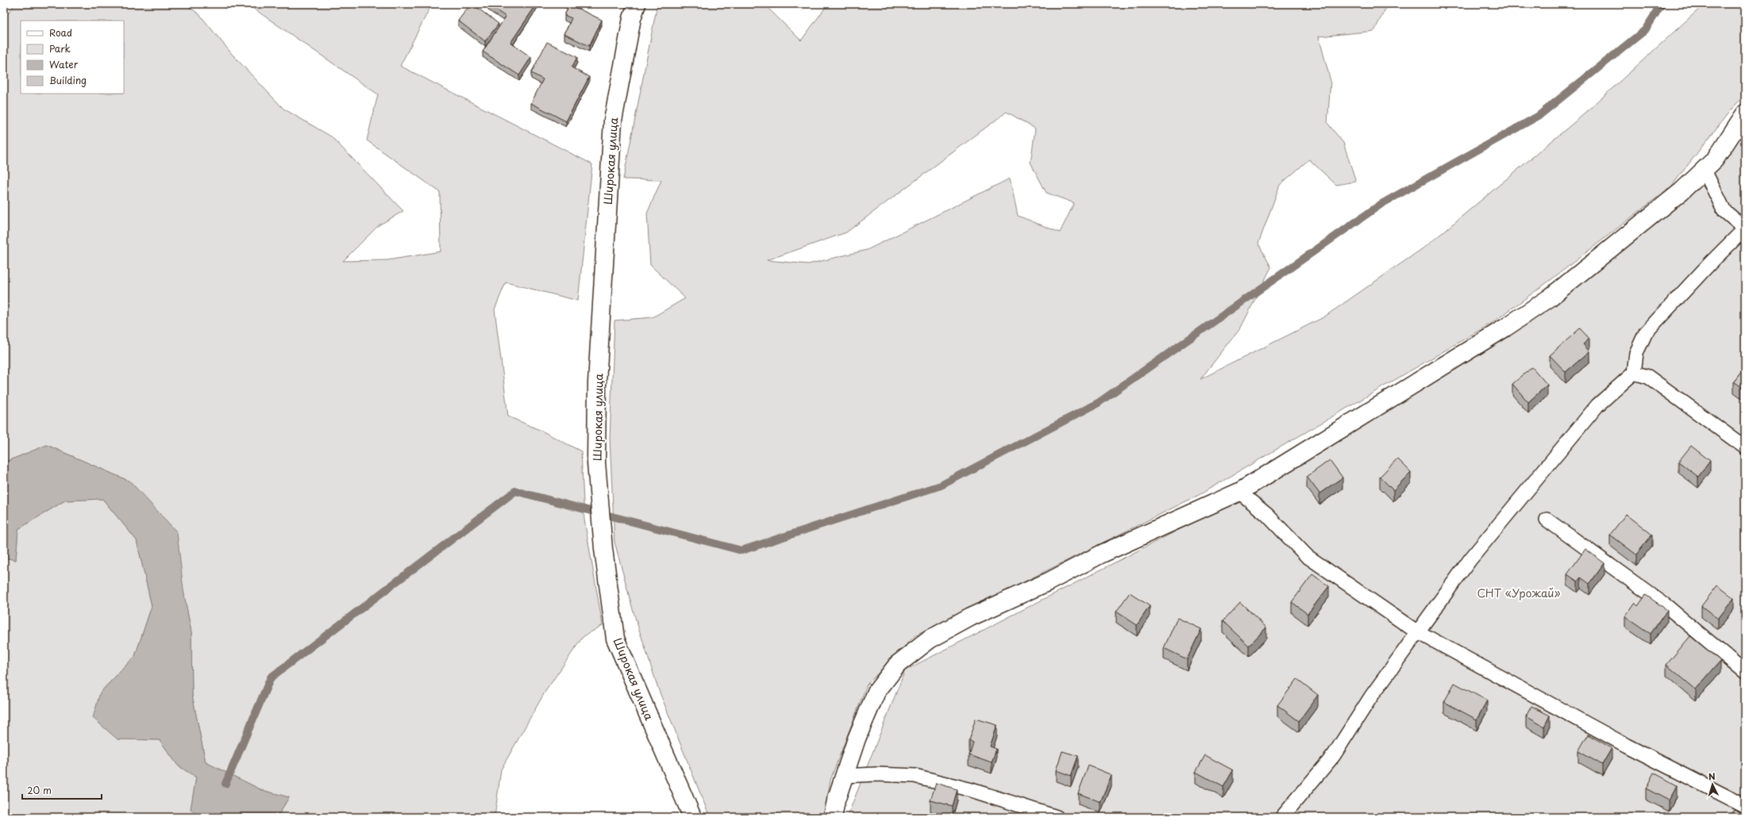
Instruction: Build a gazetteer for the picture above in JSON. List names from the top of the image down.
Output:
{
  "streets": {
    "street": ["Широкая улица"]
  },
  "parks": ["СНТ «Урожай»"],
  "legend": [
    "Road",
    "Park",
    "Water",
    "Building"
  ],
  "scale_bar": "20 m",
  "north": "top"
}
